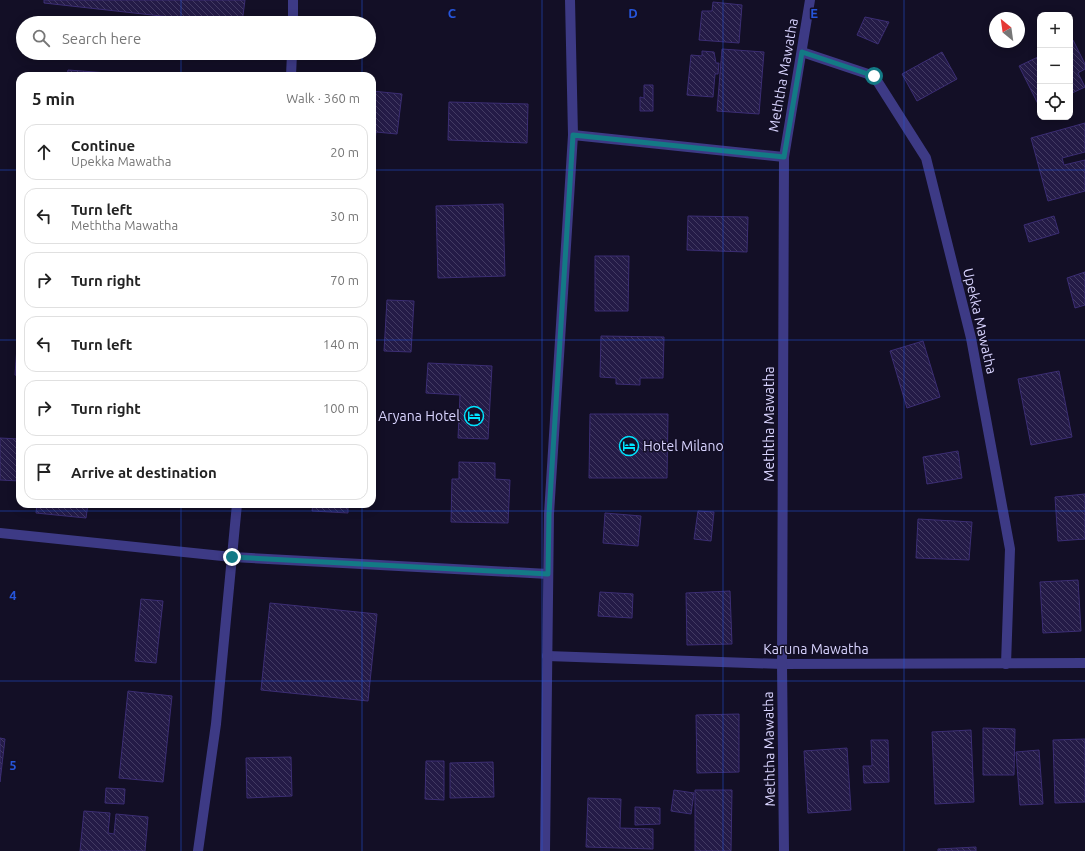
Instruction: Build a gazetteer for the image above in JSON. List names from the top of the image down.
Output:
{
  "streets": {
    "street": ["Meththa Mawatha", "Upekka Mawatha", "Karuna Mawatha"]
  },
  "crossings": [
    ["Meththa Mawatha", "Upekka Mawatha"],
    ["Meththa Mawatha", "Karuna Mawatha"],
    ["Upekka Mawatha", "Karuna Mawatha"]
  ],
  "places": {
    "hotel": ["Aryana Hotel", "Hotel Milano"]
  },
  "north": "top left",
  "page": {
    "map_buttons": ["+", "−"],
    "search": "Search here",
    "heading": ["5 min", "Walk · 360 m"],
    "list": [
      ["Continue", "Upekka Mawatha", "20 m"],
      ["Turn left", "Meththa Mawatha", "30 m"],
      ["Turn right", "70 m"],
      ["Turn left", "140 m"],
      ["Turn right", "100 m"],
      "Arrive at destination"
    ]
  },
  "grid": {
    "columns": ["C", "D", "E"],
    "rows": ["4", "5"]
  }
}
